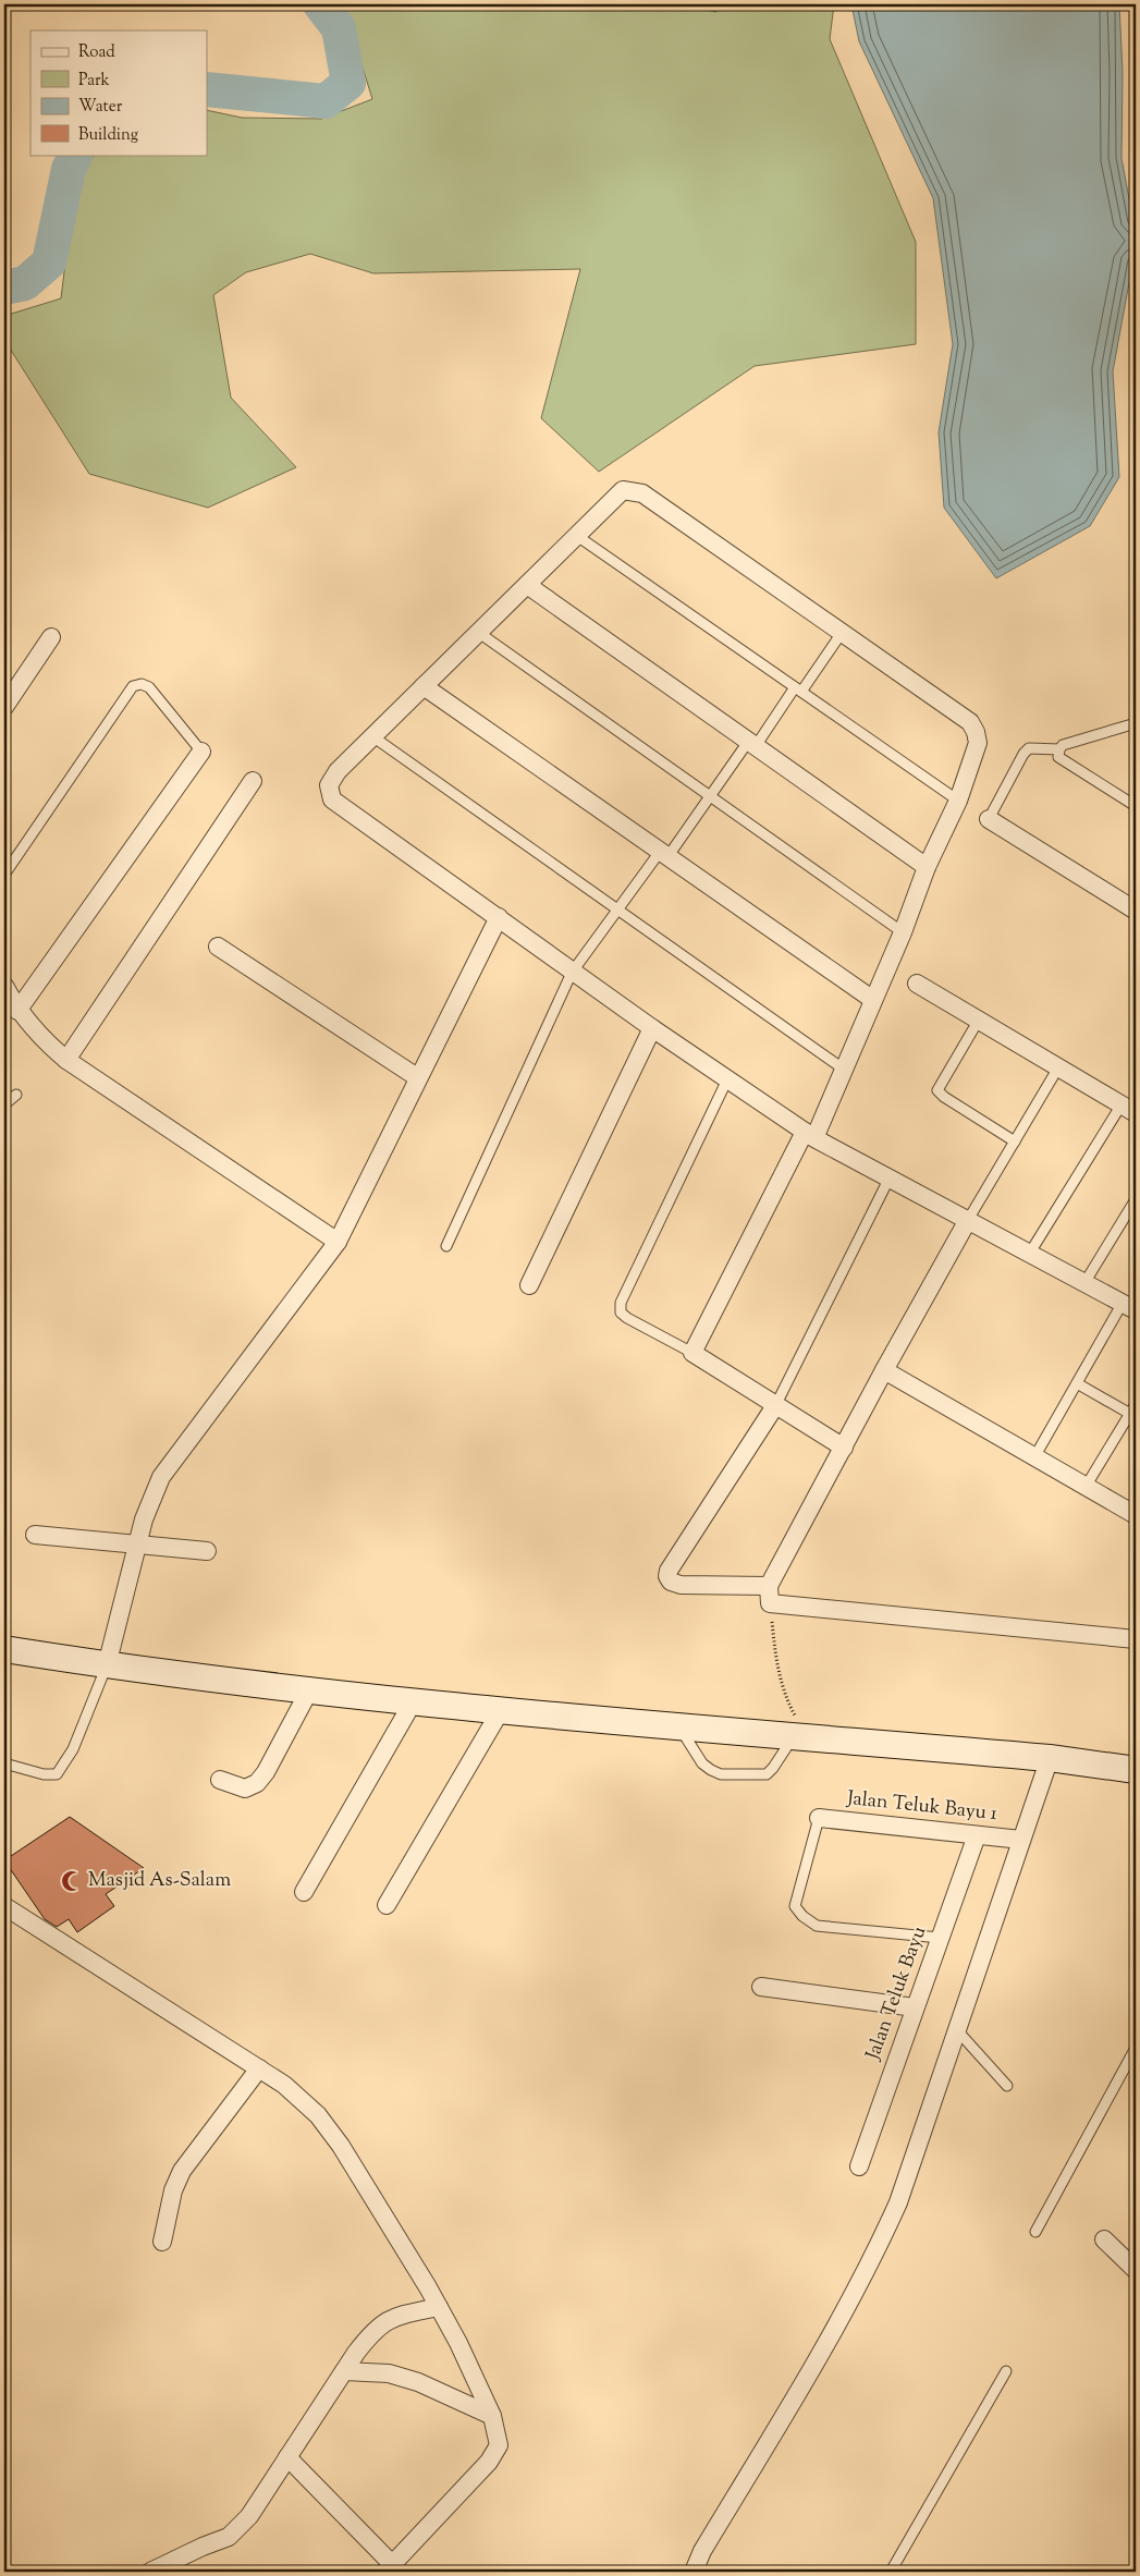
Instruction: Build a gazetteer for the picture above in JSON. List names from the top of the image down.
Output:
{
  "streets": {
    "street": ["Jalan Teluk Bayu 1", "Jalan Teluk Bayu"]
  },
  "crossings": [
    ["Jalan Teluk Bayu 1", "Jalan Teluk Bayu"]
  ],
  "places": {
    "mosque": ["Masjid As-Salam"]
  },
  "legend": [
    "Road",
    "Park",
    "Water",
    "Building"
  ]
}
